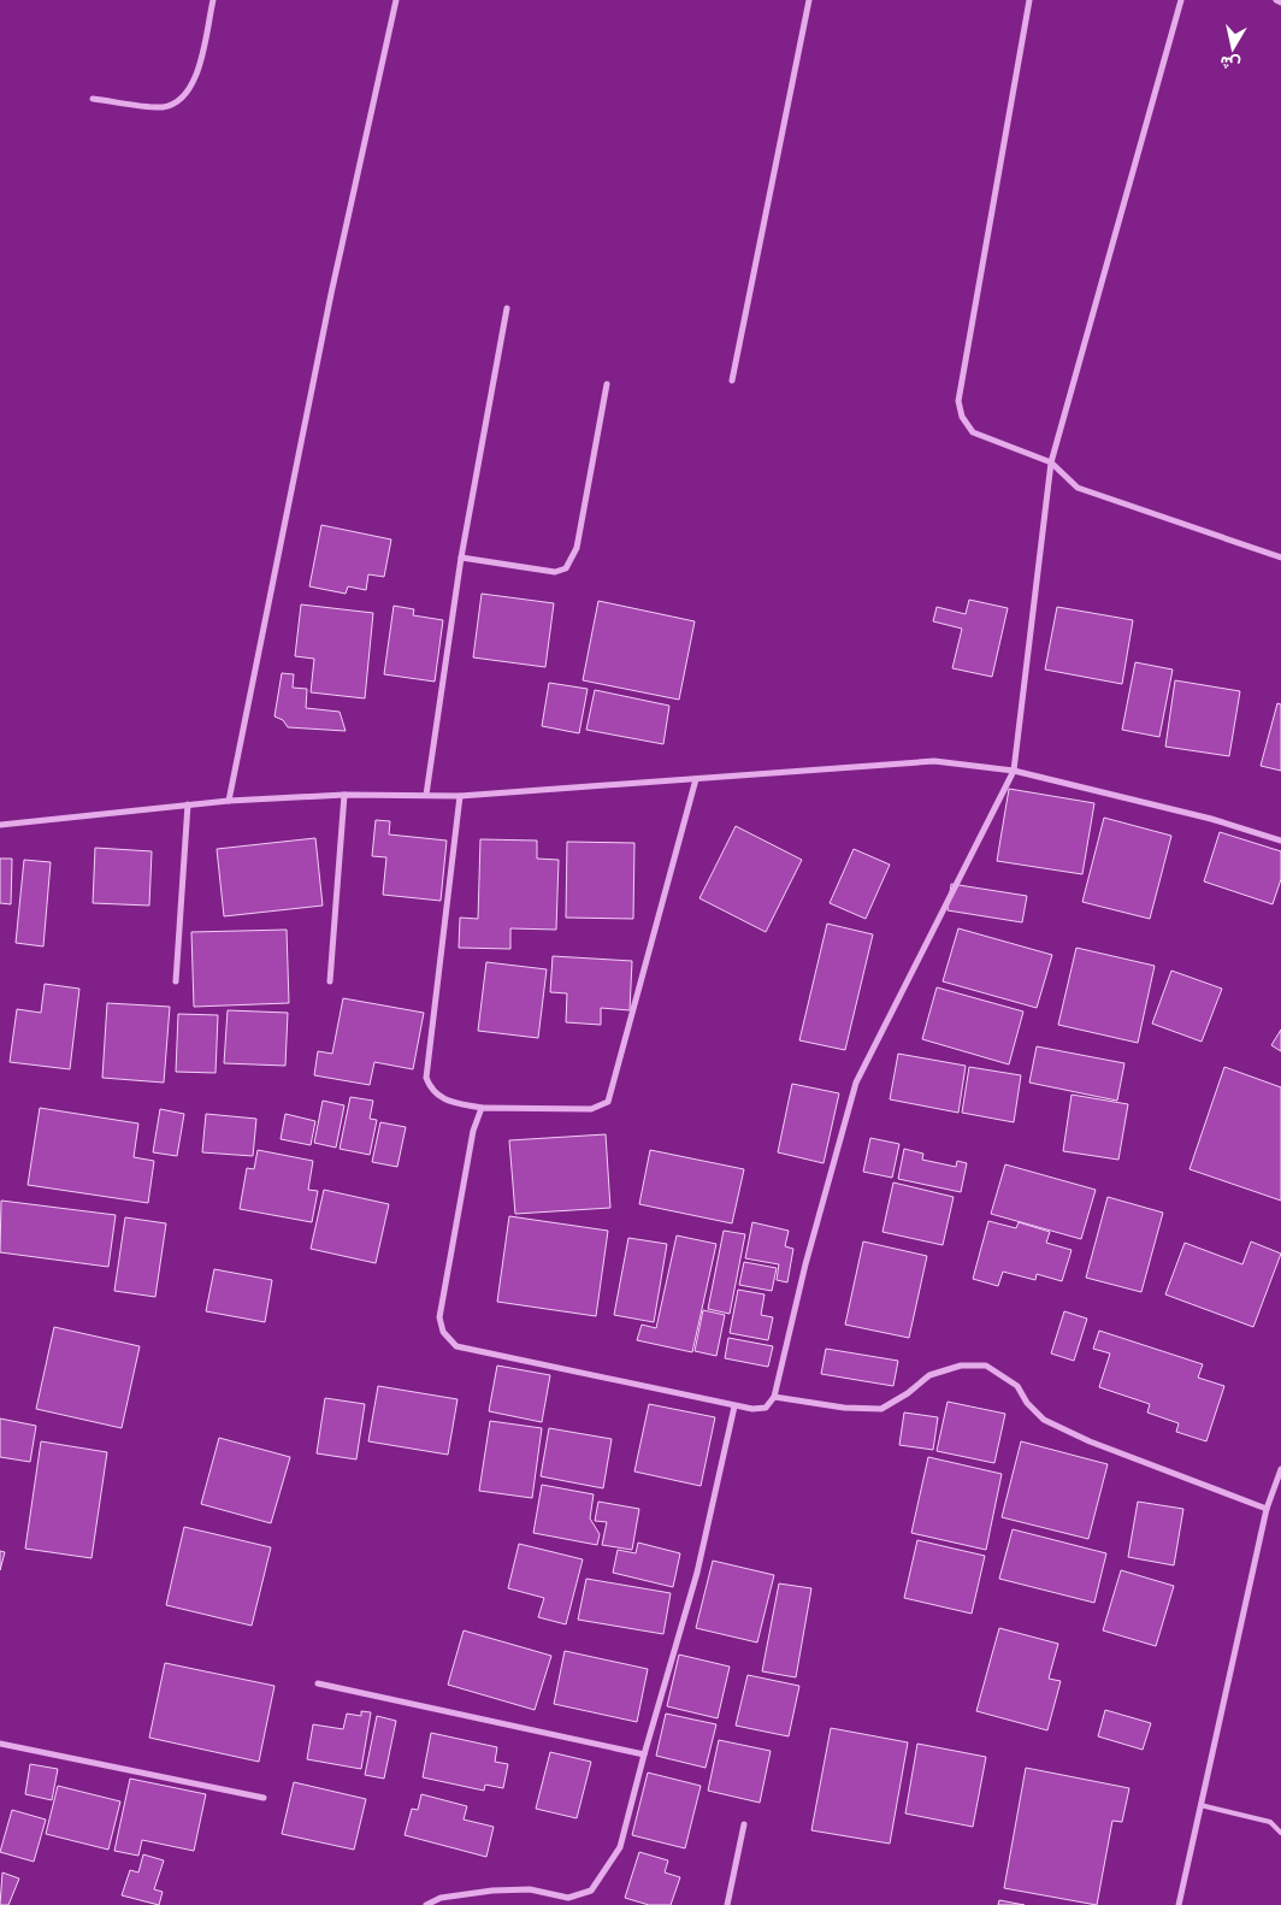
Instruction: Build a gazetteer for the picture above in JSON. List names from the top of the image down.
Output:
{
  "north": "bottom"
}
